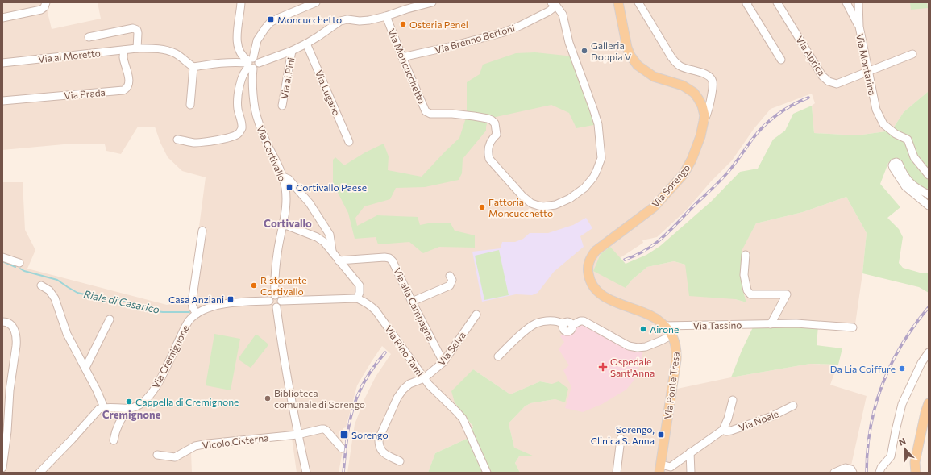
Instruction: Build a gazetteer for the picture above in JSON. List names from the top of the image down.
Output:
{
  "streets": {
    "main road": ["Via Sorengo", "Via Ponte Tresa"],
    "street": [
      "Via Brenno Bertoni",
      "Via al Moretto",
      "Via Aprica",
      "Via Montarina",
      "Via Moncucchetto",
      "Via ai Pini",
      "Via Lugano",
      "Via Prada",
      "Via Cortivallo",
      "Via alla Campagna",
      "Via Tassino",
      "Via Selva",
      "Via Rino Tami",
      "Via Cremignone",
      "Via Noale",
      "Vicolo Cisterna"
    ]
  },
  "crossings": [
    ["Via Brenno Bertoni", "Via Moncucchetto"],
    ["Via al Moretto", "Via Prada"],
    ["Via Aprica", "Via Montarina"],
    ["Via Cortivallo", "Via Cremignone"],
    ["Via Sorengo", "Via Ponte Tresa"],
    ["Via alla Campagna", "Via Selva"],
    ["Via Tassino", "Via Ponte Tresa"],
    ["Via Selva", "Via Rino Tami"],
    ["Via Ponte Tresa", "Via Noale"]
  ],
  "districts": ["Cortivallo", "Cremignone"],
  "water": ["Riale di Casarico"],
  "places": {
    "transit": [
      "Moncucchetto",
      "Cortivallo Paese",
      "Casa Anziani",
      "Sorengo",
      "Sorengo, Clinica S. Anna"
    ],
    "other": [
      "Osteria Penel",
      "Galleria Doppia V",
      "Fattoria Moncucchetto",
      "Ristorante Cortivallo",
      "Airone",
      "Da Lia Coiffure",
      "Biblioteca comunale di Sorengo",
      "Cappella di Cremignone"
    ],
    "health": ["Ospedale Sant'Anna"]
  },
  "north": "top"
}
